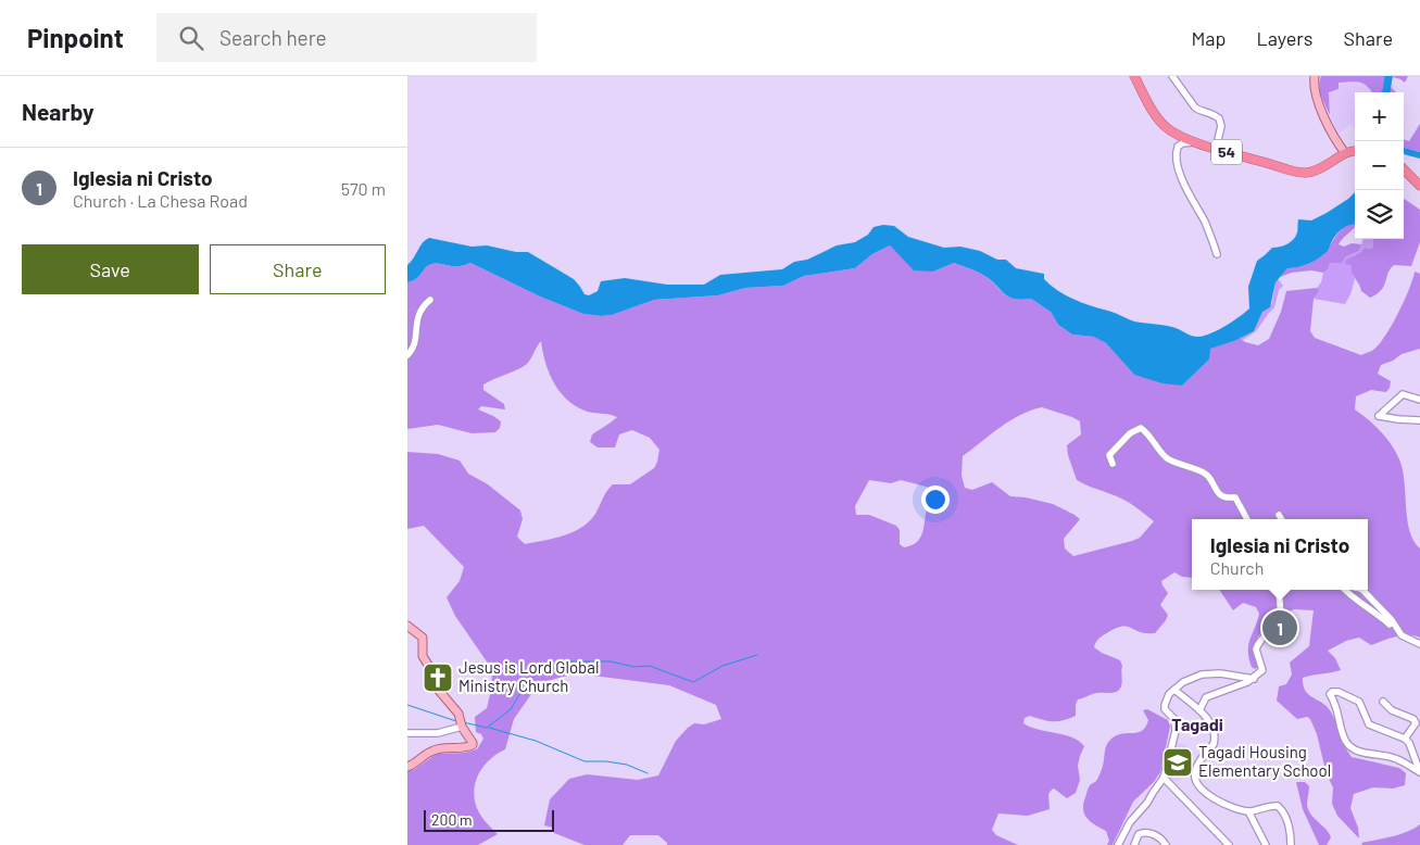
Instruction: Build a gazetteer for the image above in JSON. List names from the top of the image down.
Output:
{
  "streets": {
    "highway": ["54"]
  },
  "districts": ["Tagadi"],
  "places": {
    "church": ["Jesus is Lord Global Ministry Church"],
    "school or university": ["Tagadi Housing Elementary School"]
  },
  "scale_bar": "200 m",
  "page": {
    "header": "Pinpoint",
    "search": "Search here",
    "nav": ["Map", "Layers", "Share"],
    "heading": "Nearby",
    "map_buttons": ["+", "−"],
    "list": [
      {
        "mark": "1",
        "name": "Iglesia ni Cristo",
        "note": "Church · La Chesa Road",
        "value": "570 m"
      }
    ],
    "buttons": ["Save", "Share"],
    "popup": ["Iglesia ni Cristo", "Church"],
    "pins": "1",
    "scale": "200 m"
  }
}
